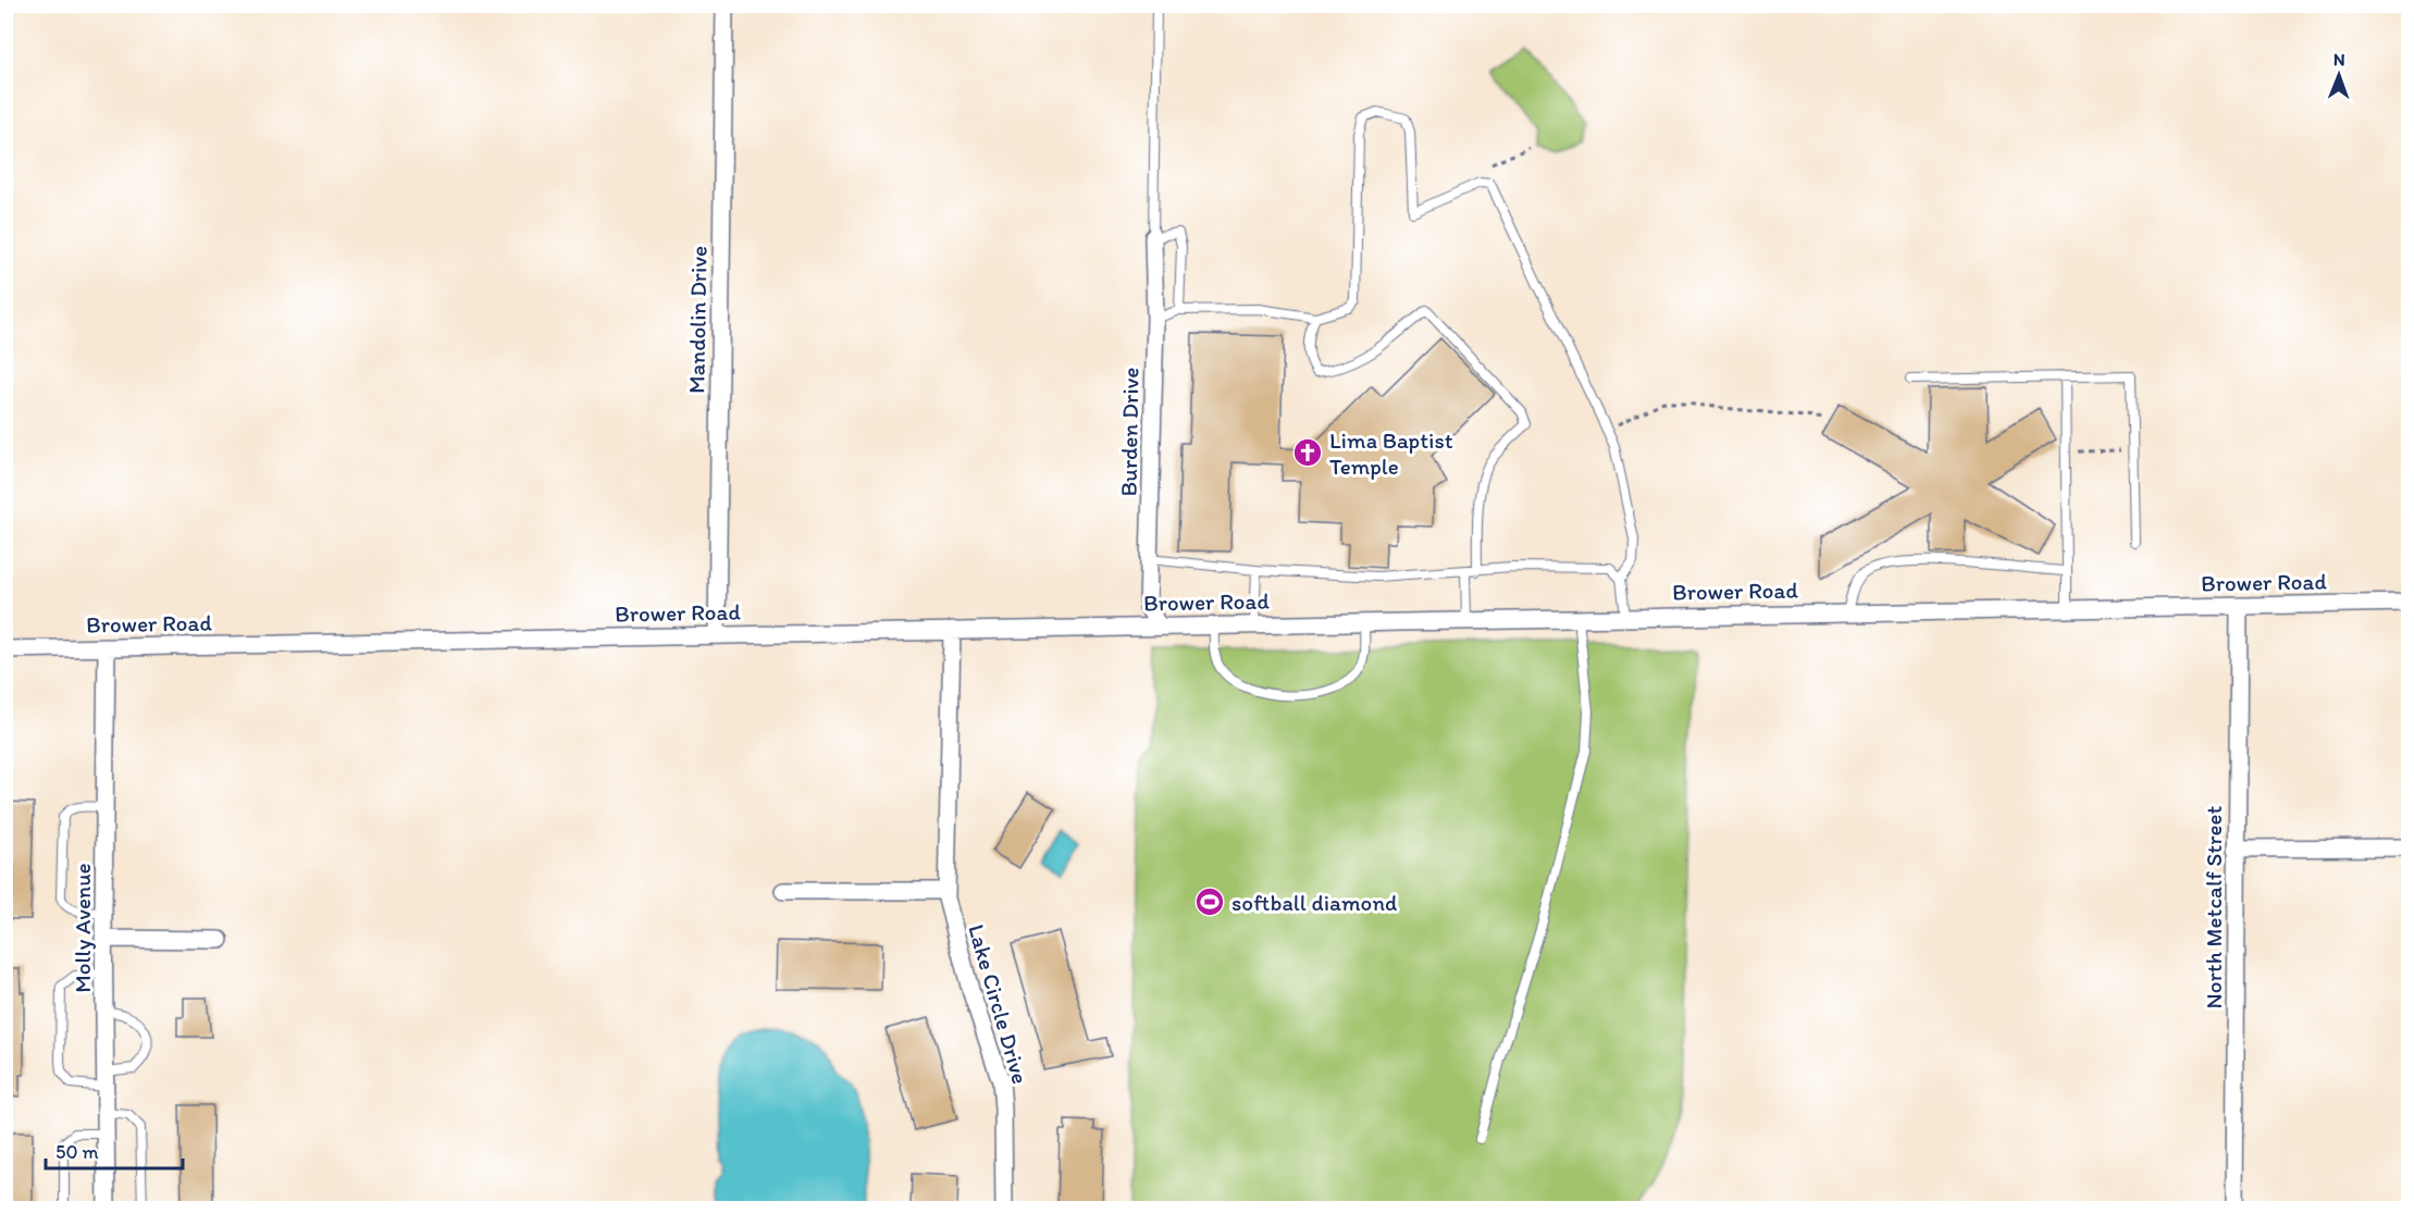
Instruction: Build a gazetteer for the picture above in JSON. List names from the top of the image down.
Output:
{
  "streets": {
    "street": [
      "Mandolin Drive",
      "Burden Drive",
      "Brower Road",
      "North Metcalf Street",
      "Molly Avenue",
      "Lake Circle Drive"
    ]
  },
  "crossings": [
    ["Mandolin Drive", "Brower Road"],
    ["Burden Drive", "Brower Road"],
    ["Brower Road", "North Metcalf Street"],
    ["Brower Road", "Molly Avenue"],
    ["Brower Road", "Lake Circle Drive"]
  ],
  "places": {
    "church": ["Lima Baptist Temple"],
    "sports": ["softball diamond"]
  },
  "scale_bar": "50 m",
  "north": "top"
}
